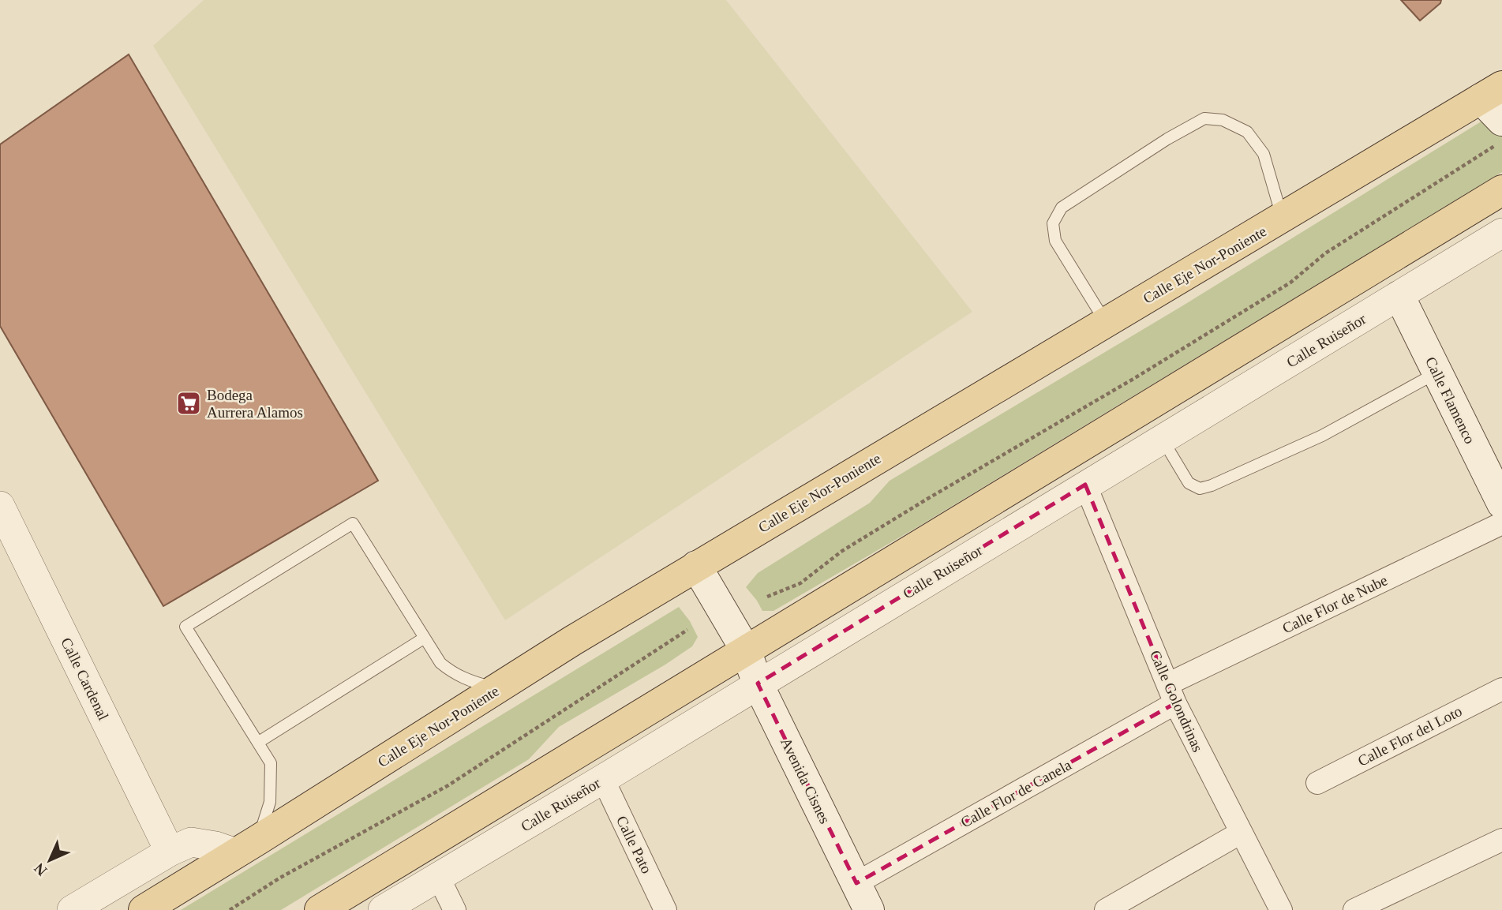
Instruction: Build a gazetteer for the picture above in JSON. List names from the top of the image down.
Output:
{
  "streets": {
    "main road": ["Calle Eje Nor-Poniente", "Calle Flamenco", "Avenida Cisnes"],
    "street": [
      "Calle Ruiseñor",
      "Calle Flor de Nube",
      "Calle Cardenal",
      "Calle Golondrinas",
      "Calle Flor del Loto",
      "Calle Flor de Canela",
      "Calle Pato"
    ]
  },
  "crossings": [
    ["Calle Eje Nor-Poniente", "Avenida Cisnes"],
    ["Calle Ruiseñor", "Calle Flamenco"],
    ["Calle Ruiseñor", "Calle Golondrinas"],
    ["Calle Ruiseñor", "Avenida Cisnes"],
    ["Calle Ruiseñor", "Calle Pato"],
    ["Calle Flor de Nube", "Calle Golondrinas"],
    ["Calle Flor de Nube", "Calle Flor de Canela"],
    ["Calle Golondrinas", "Calle Flor de Canela"],
    ["Avenida Cisnes", "Calle Flor de Canela"]
  ],
  "places": {
    "supermarket": ["Bodega Aurrera Alamos"]
  },
  "north": "bottom left"
}
